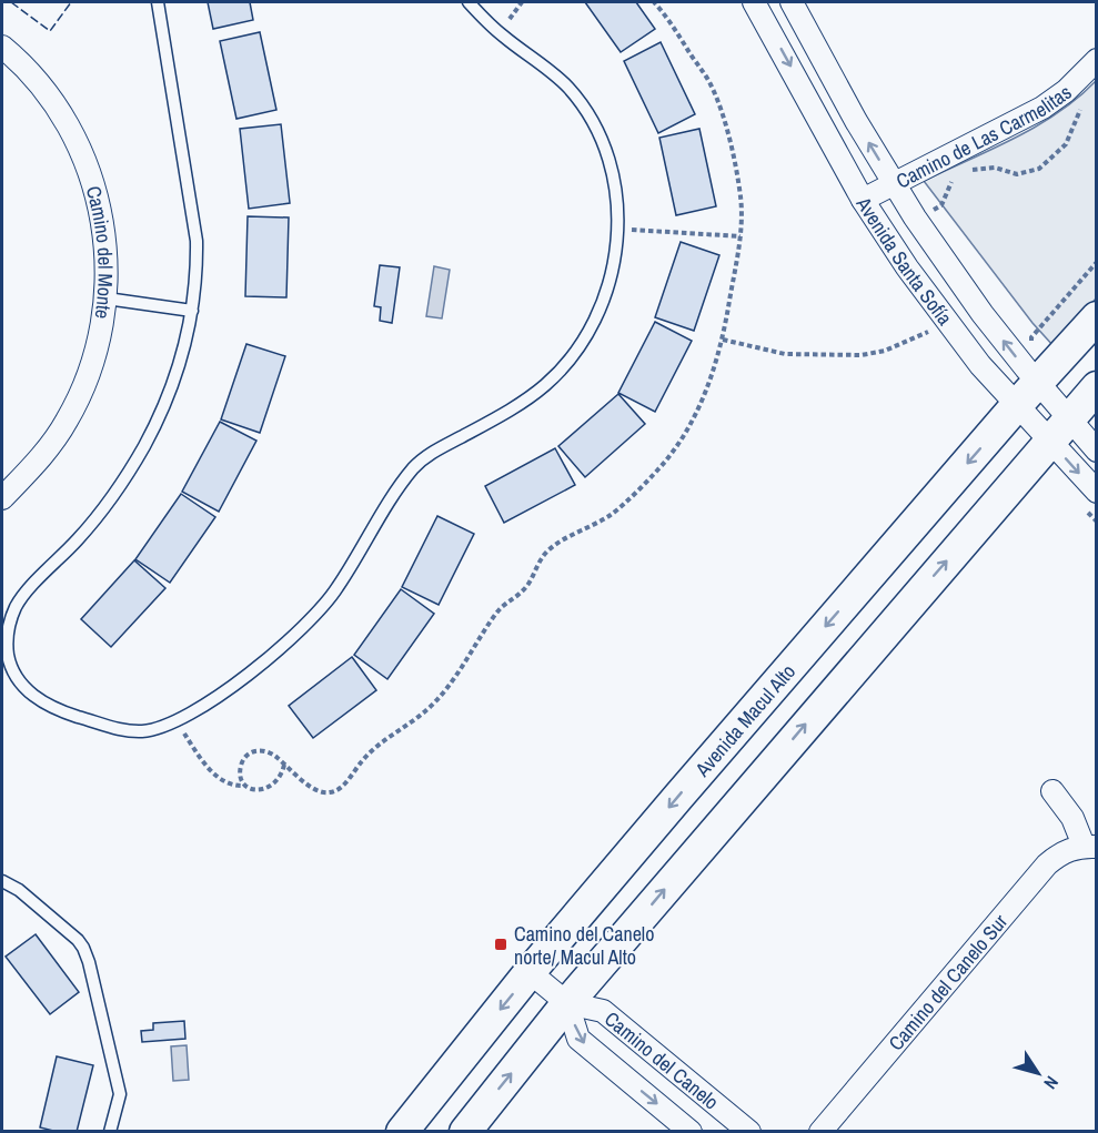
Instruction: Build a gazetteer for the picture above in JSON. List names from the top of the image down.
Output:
{
  "streets": {
    "street": [
      "Camino de Las Carmelitas",
      "Camino del Monte",
      "Avenida Santa Sofía",
      "Avenida Macul Alto",
      "Camino del Canelo Sur",
      "Camino del Canelo"
    ]
  },
  "crossings": [
    ["Camino de Las Carmelitas", "Avenida Santa Sofía"],
    ["Avenida Santa Sofía", "Avenida Macul Alto"],
    ["Avenida Macul Alto", "Camino del Canelo"]
  ],
  "places": {
    "transit": ["Camino del Canelo norte/ Macul Alto"]
  },
  "north": "bottom right"
}
